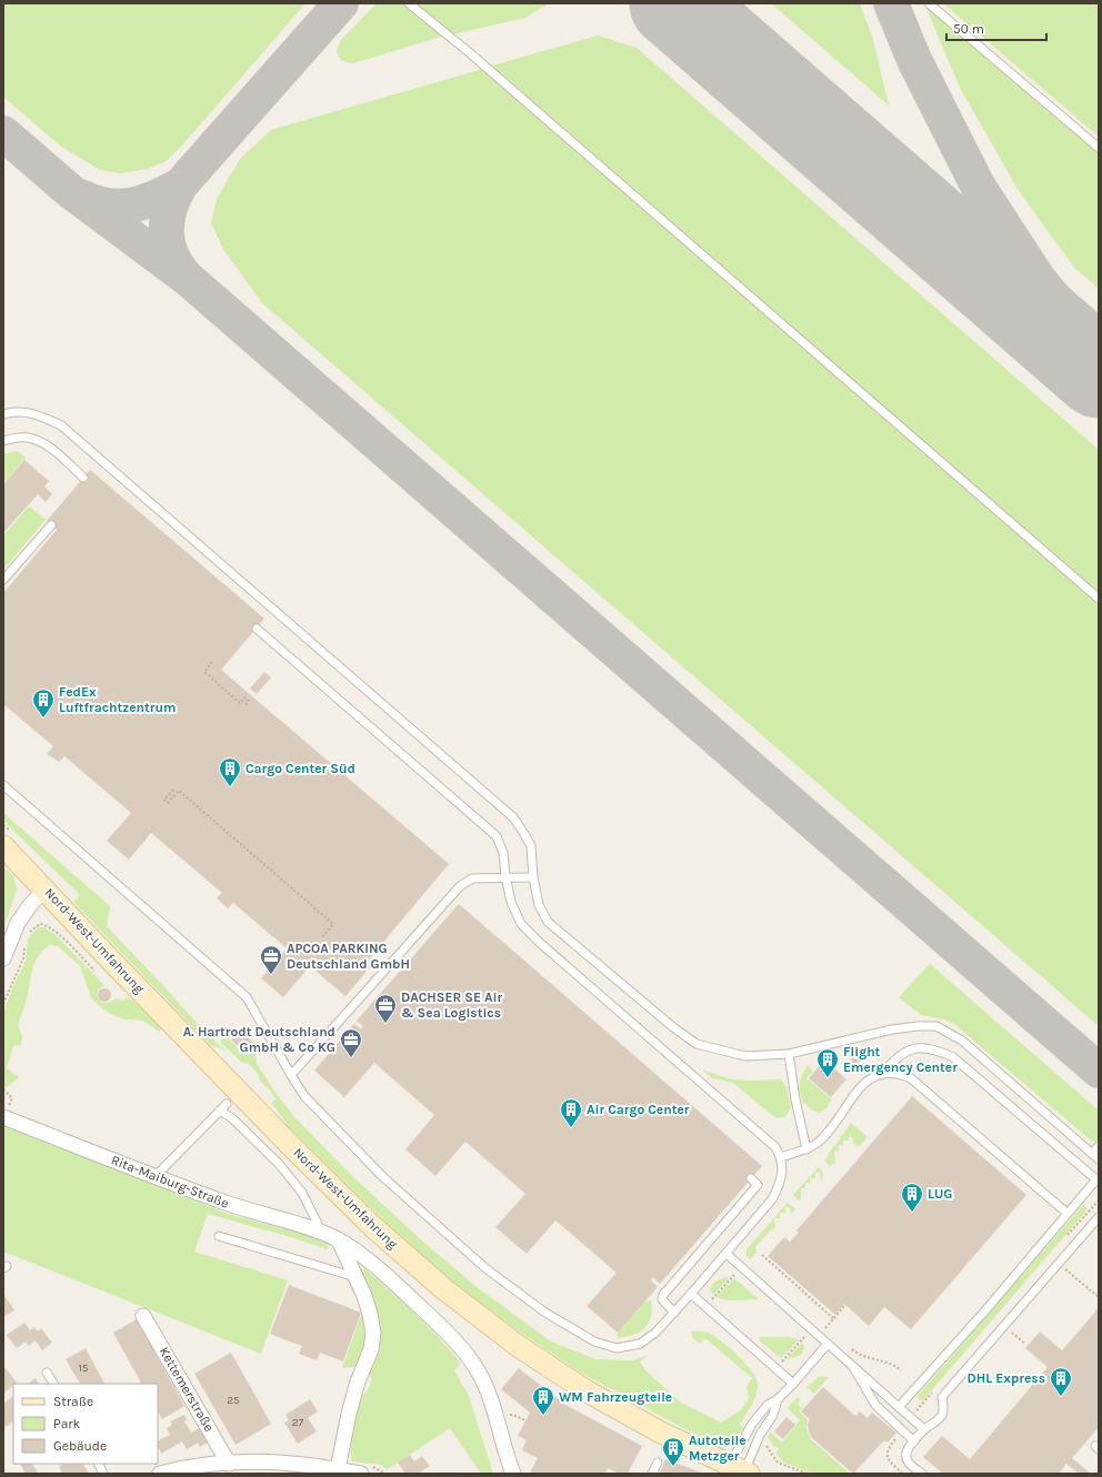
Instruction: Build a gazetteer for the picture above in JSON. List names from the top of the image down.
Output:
{
  "streets": {
    "main road": ["Nord-West-Umfahrung"],
    "street": ["Rita-Maiburg-Straße", "Kettemerstraße"]
  },
  "places": {
    "building": [
      "FedEx Luftfrachtzentrum",
      "Cargo Center Süd",
      "Flight Emergency Center",
      "Air Cargo Center",
      "LUG",
      "DHL Express",
      "WM Fahrzeugteile",
      "Autoteile Metzger"
    ],
    "office": ["APCOA PARKING Deutschland GmbH", "DACHSER SE Air & Sea Logistics", "A. Hartrodt Deutschland GmbH & Co KG"]
  },
  "house_numbers": ["15", "25", "27"],
  "legend": ["Straße", "Park", "Gebäude"],
  "scale_bar": "50 m"
}
